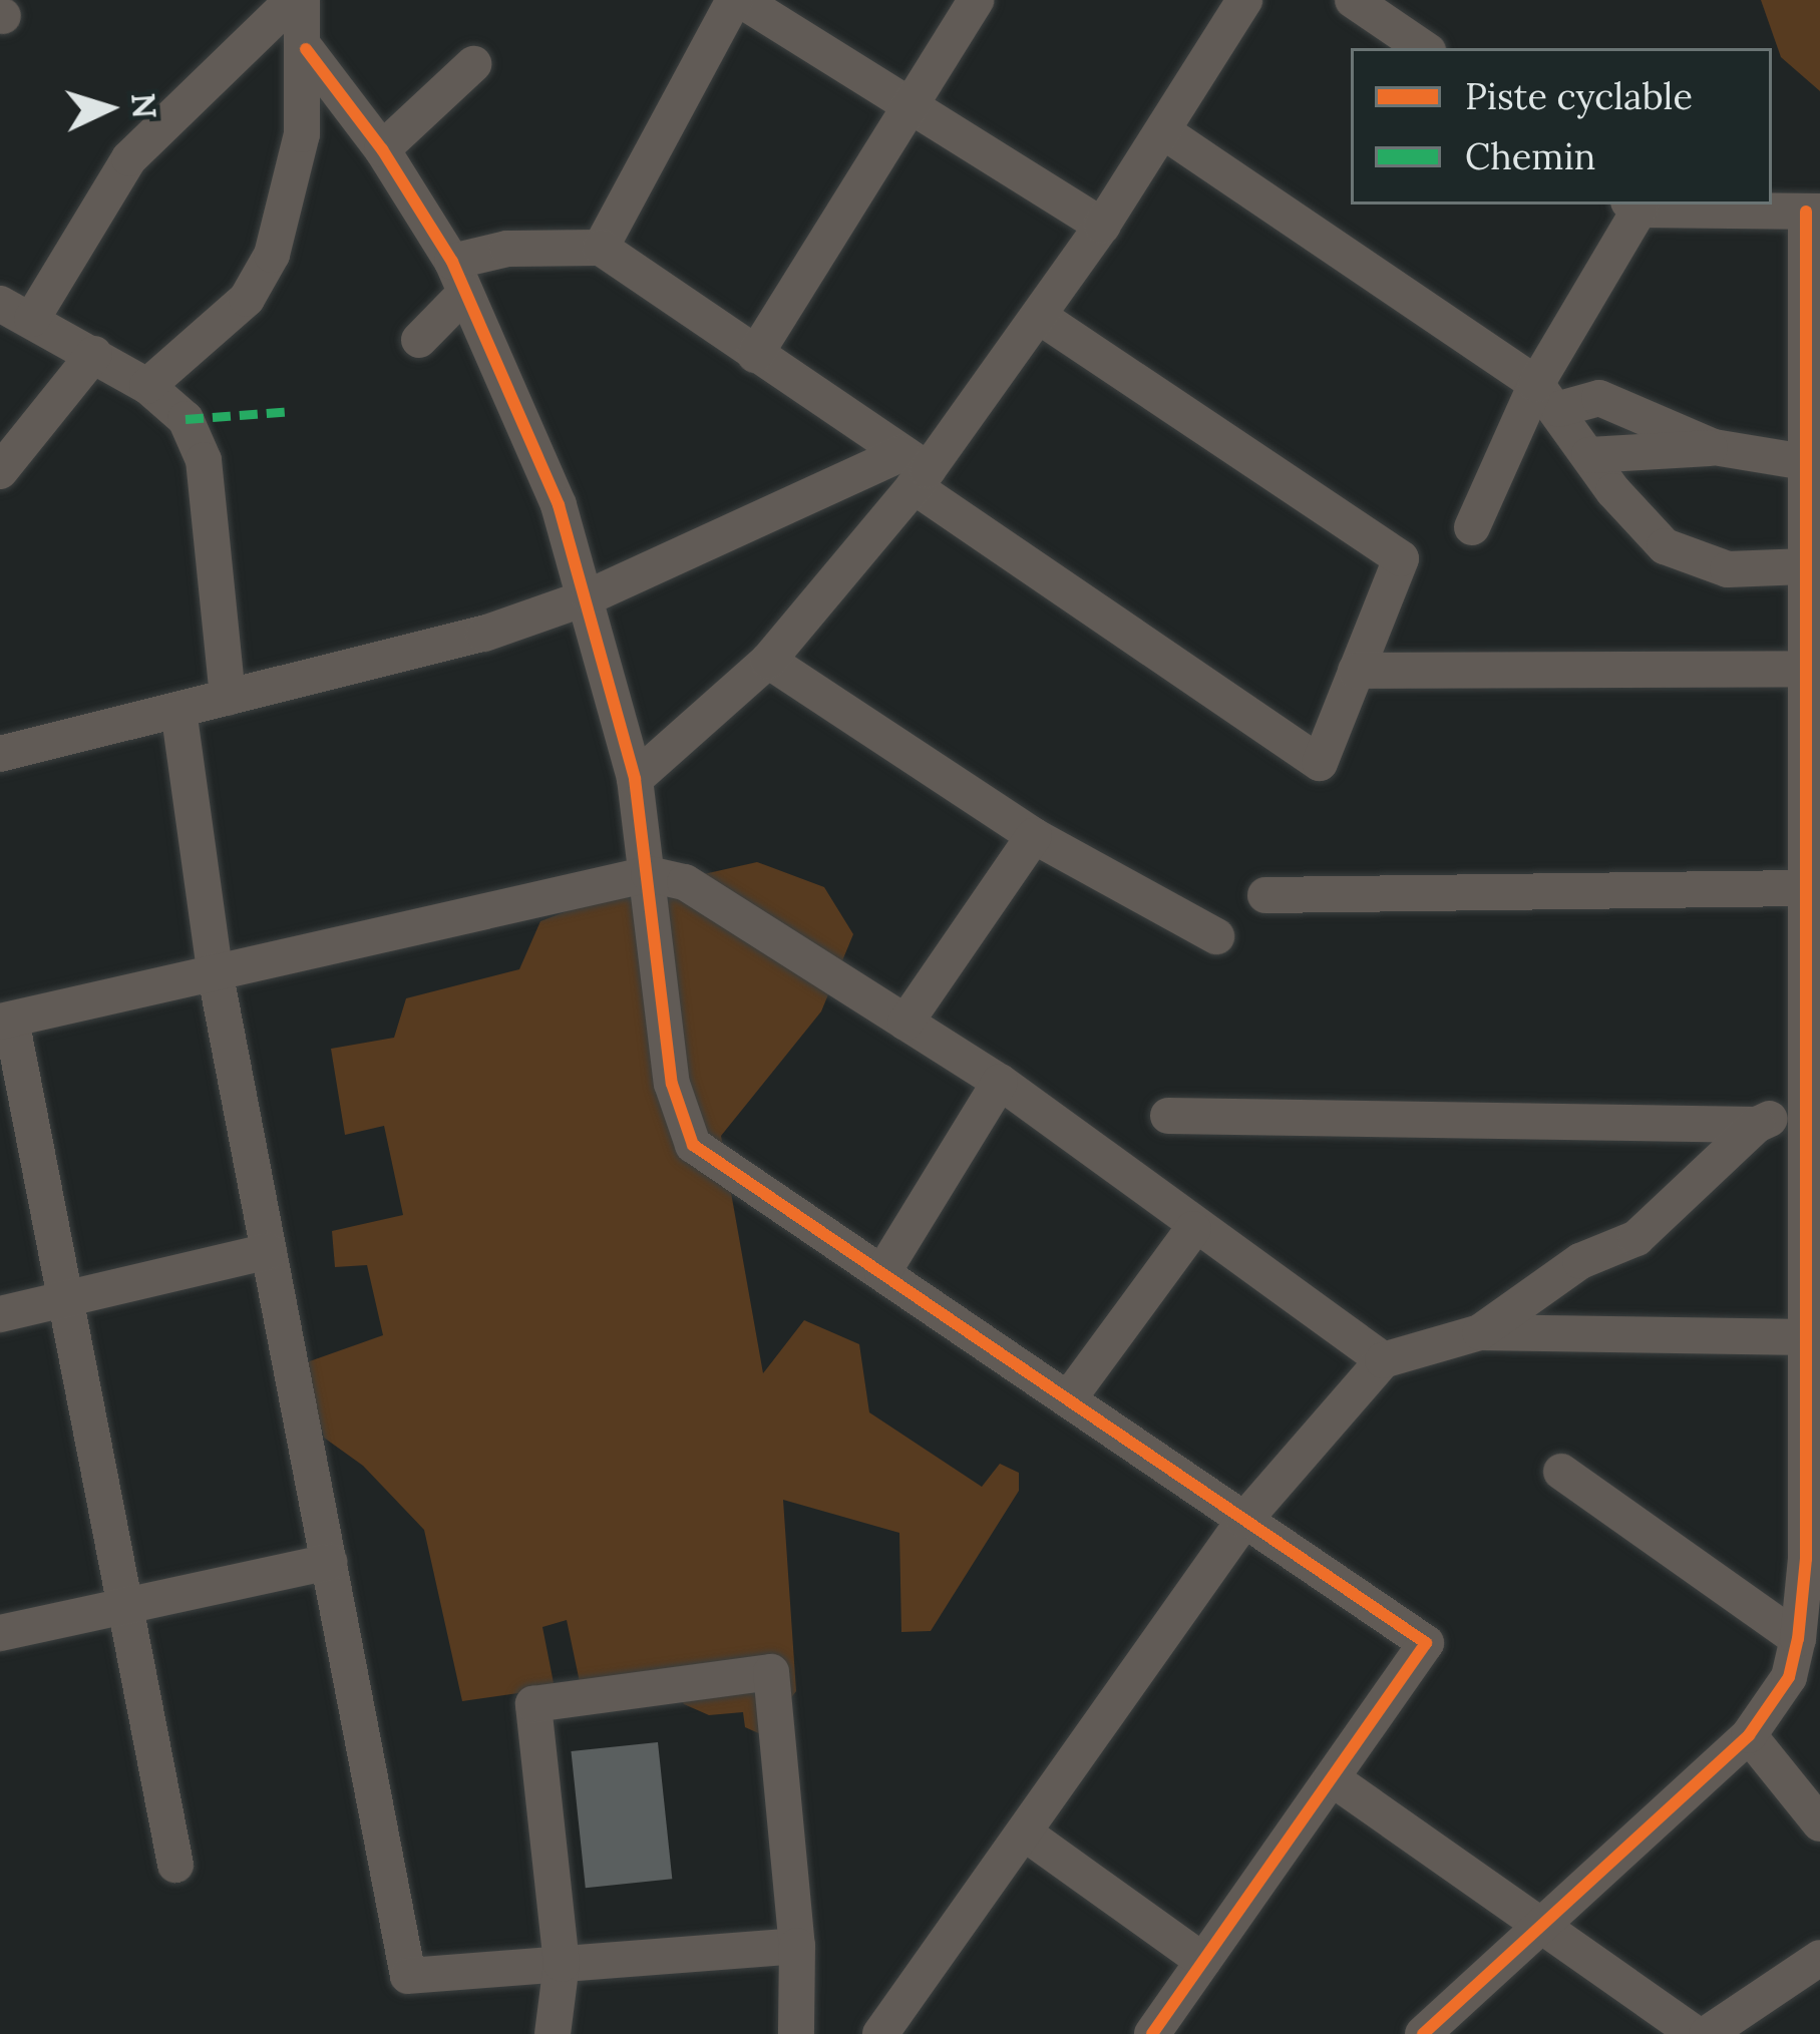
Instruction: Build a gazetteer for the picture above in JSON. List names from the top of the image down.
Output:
{
  "legend": ["Piste cyclable", "Chemin"],
  "north": "right"
}
